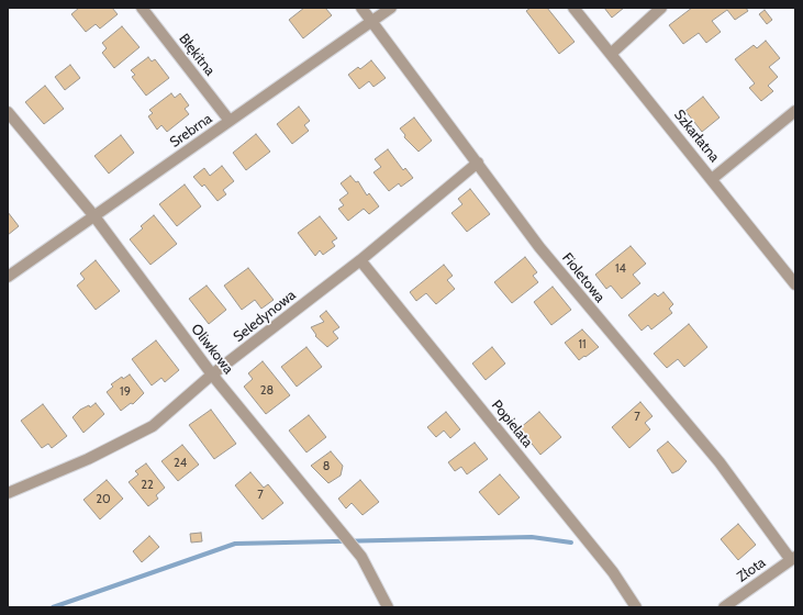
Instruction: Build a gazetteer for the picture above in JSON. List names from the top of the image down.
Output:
{
  "streets": {
    "street": [
      "Błękitna",
      "Srebrna",
      "Szkarłatna",
      "Fioletowa",
      "Seledynowa",
      "Oliwkowa",
      "Popielata",
      "Złota"
    ]
  },
  "crossings": [
    ["Błękitna", "Srebrna"],
    ["Srebrna", "Fioletowa"],
    ["Srebrna", "Oliwkowa"],
    ["Fioletowa", "Seledynowa"],
    ["Fioletowa", "Złota"],
    ["Seledynowa", "Oliwkowa"],
    ["Seledynowa", "Popielata"]
  ],
  "house_numbers": [
    "14",
    "11",
    "28",
    "19",
    "7",
    "24",
    "8",
    "22",
    "7",
    "20"
  ]
}
